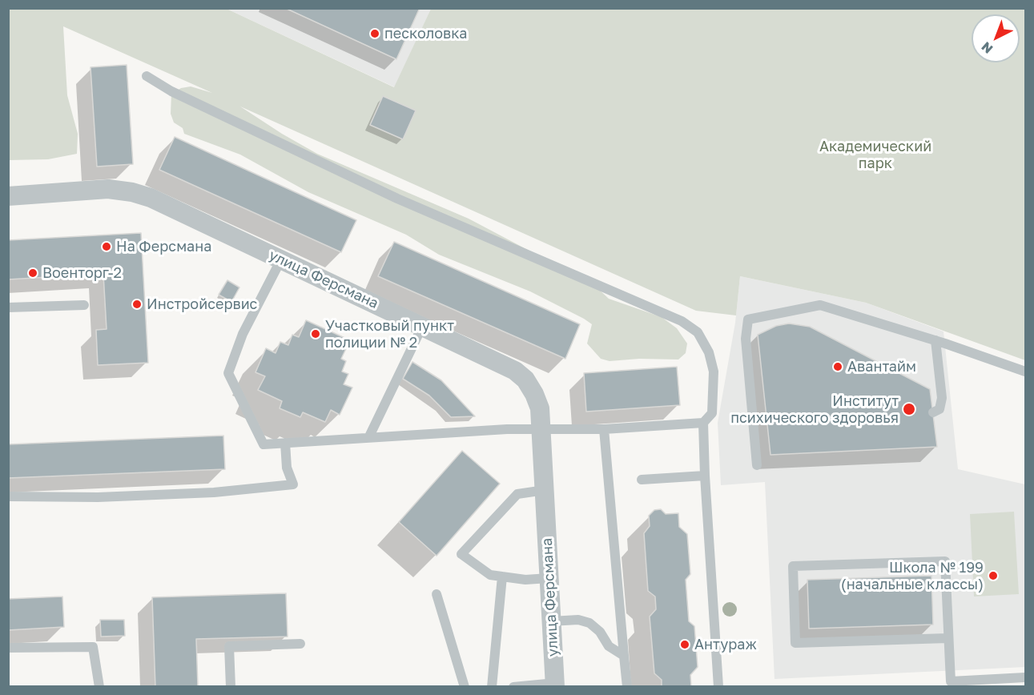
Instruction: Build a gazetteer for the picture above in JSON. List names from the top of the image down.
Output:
{
  "streets": {
    "street": ["улица Ферсмана"]
  },
  "parks": ["Академический парк"],
  "places": [
    "песколовка",
    "На Ферсмана",
    "Военторг-2",
    "Инстройсервис",
    "Участковый пункт полиции № 2",
    "Авантайм",
    "Институт психического здоровья",
    "Школа № 199 (начальные классы)",
    "Антураж"
  ],
  "north": "bottom left"
}
